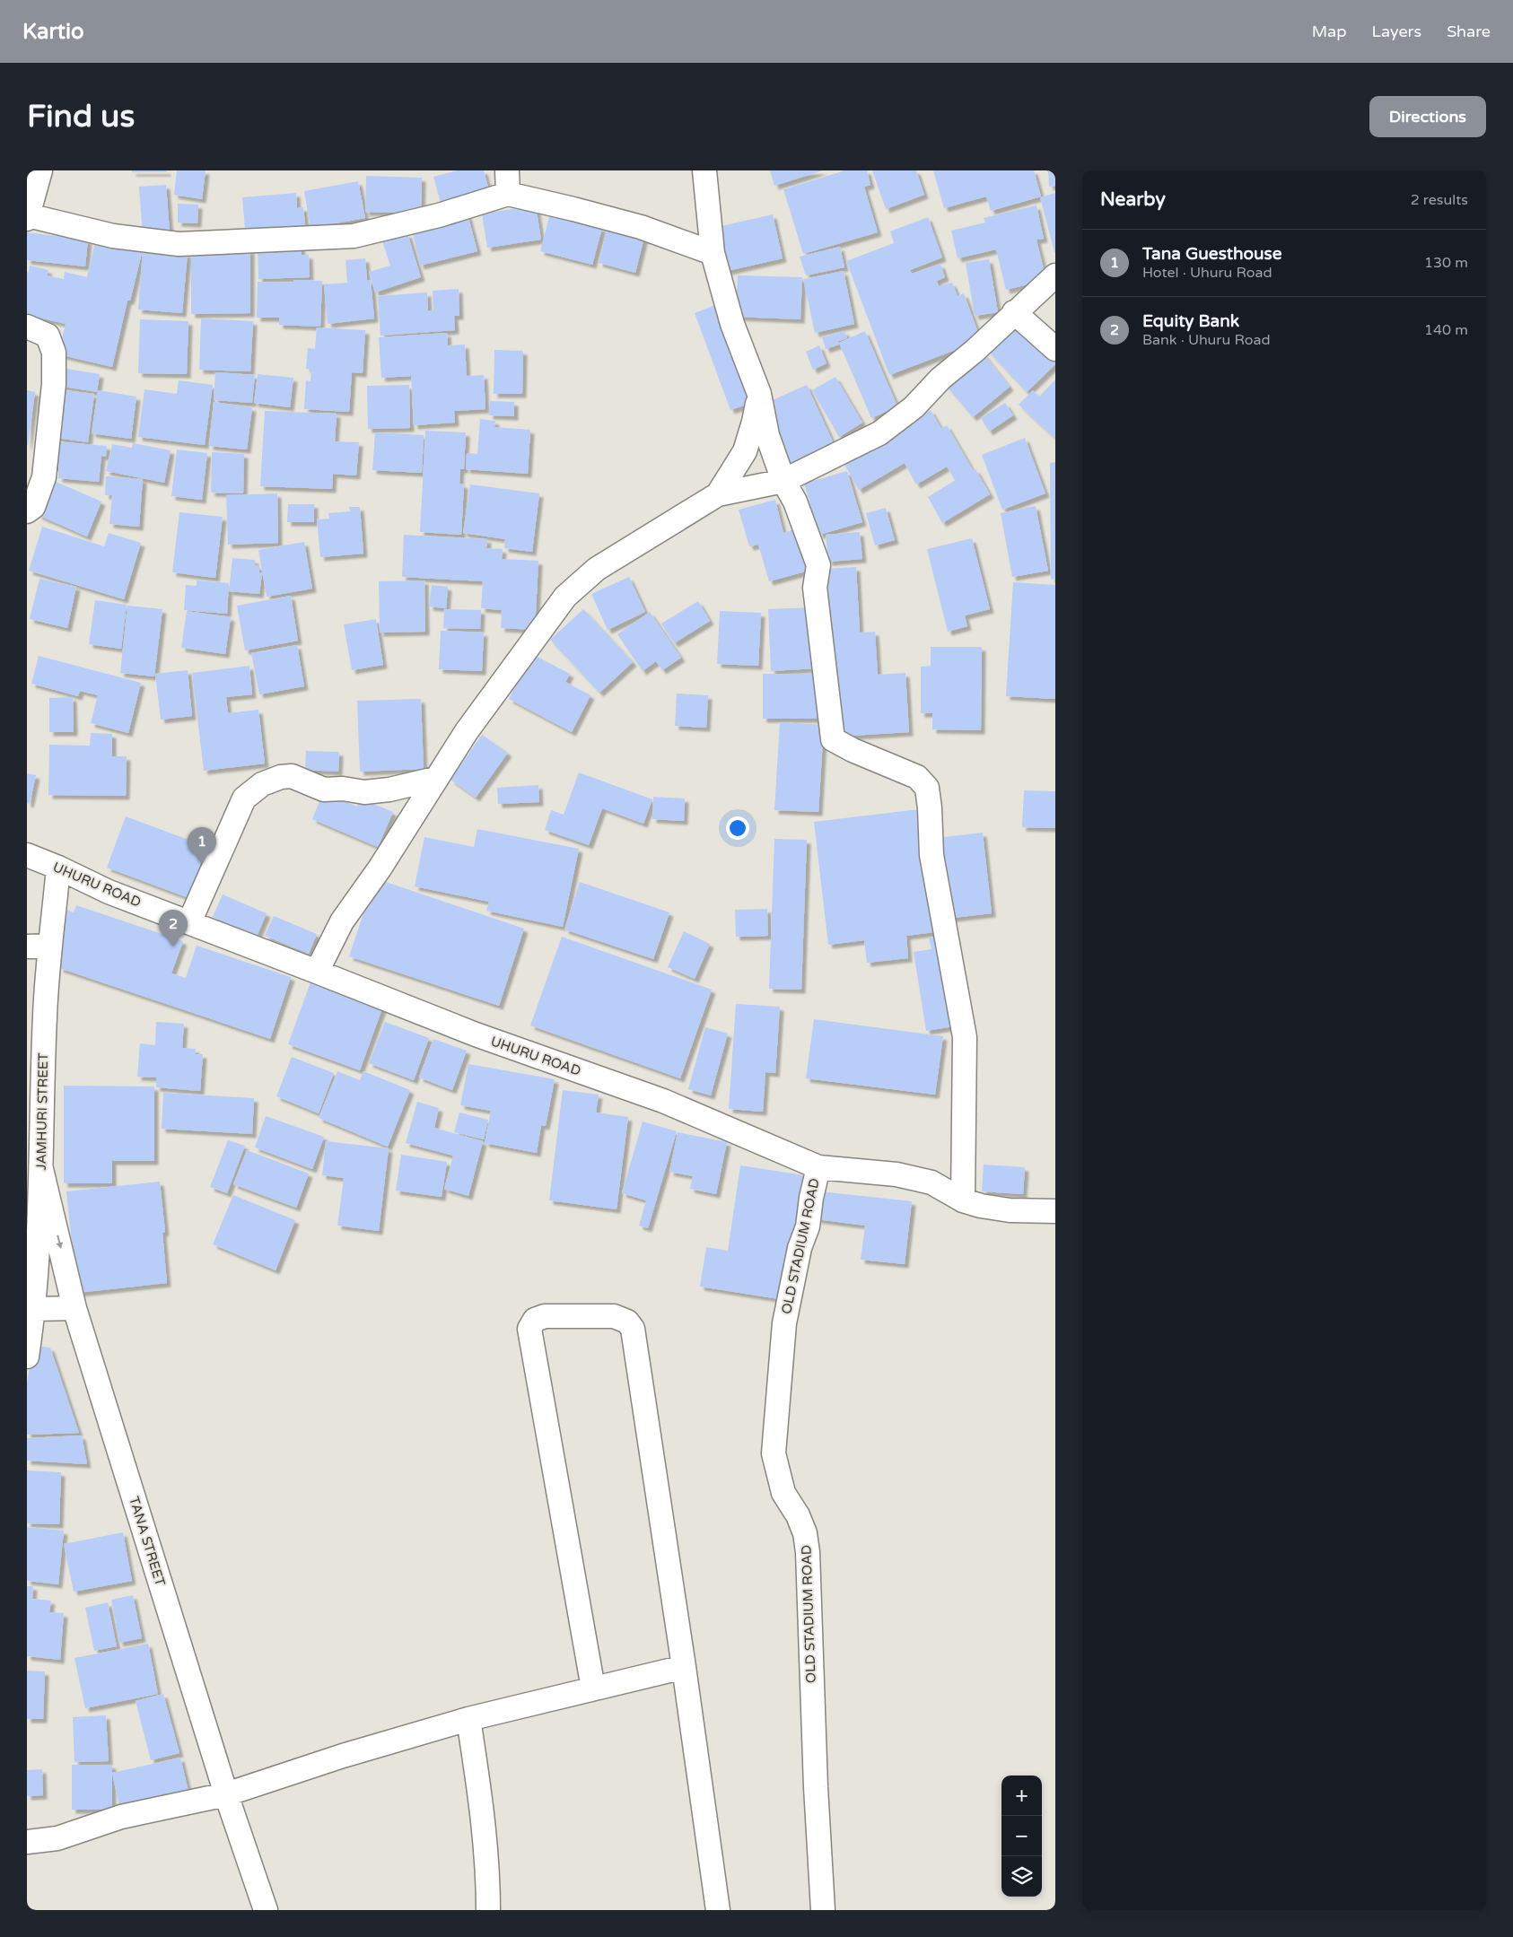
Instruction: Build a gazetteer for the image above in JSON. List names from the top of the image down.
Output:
{
  "streets": {
    "street": [
      "UHURU ROAD",
      "JAMHURI STREET",
      "OLD STADIUM ROAD",
      "TANA STREET"
    ]
  },
  "crossings": [
    ["UHURU ROAD", "JAMHURI STREET"],
    ["UHURU ROAD", "OLD STADIUM ROAD"],
    ["JAMHURI STREET", "TANA STREET"]
  ],
  "page": {
    "header": "Kartio",
    "nav": ["Map", "Layers", "Share"],
    "buttons": "Directions",
    "title": "Find us",
    "heading": ["Nearby", "2 results"],
    "list": [
      {
        "mark": "1",
        "name": "Tana Guesthouse",
        "note": "Hotel · Uhuru Road",
        "value": "130 m"
      },
      {
        "mark": "2",
        "name": "Equity Bank",
        "note": "Bank · Uhuru Road",
        "value": "140 m"
      }
    ],
    "pins": ["1", "2"],
    "map_buttons": ["+", "−"]
  }
}
